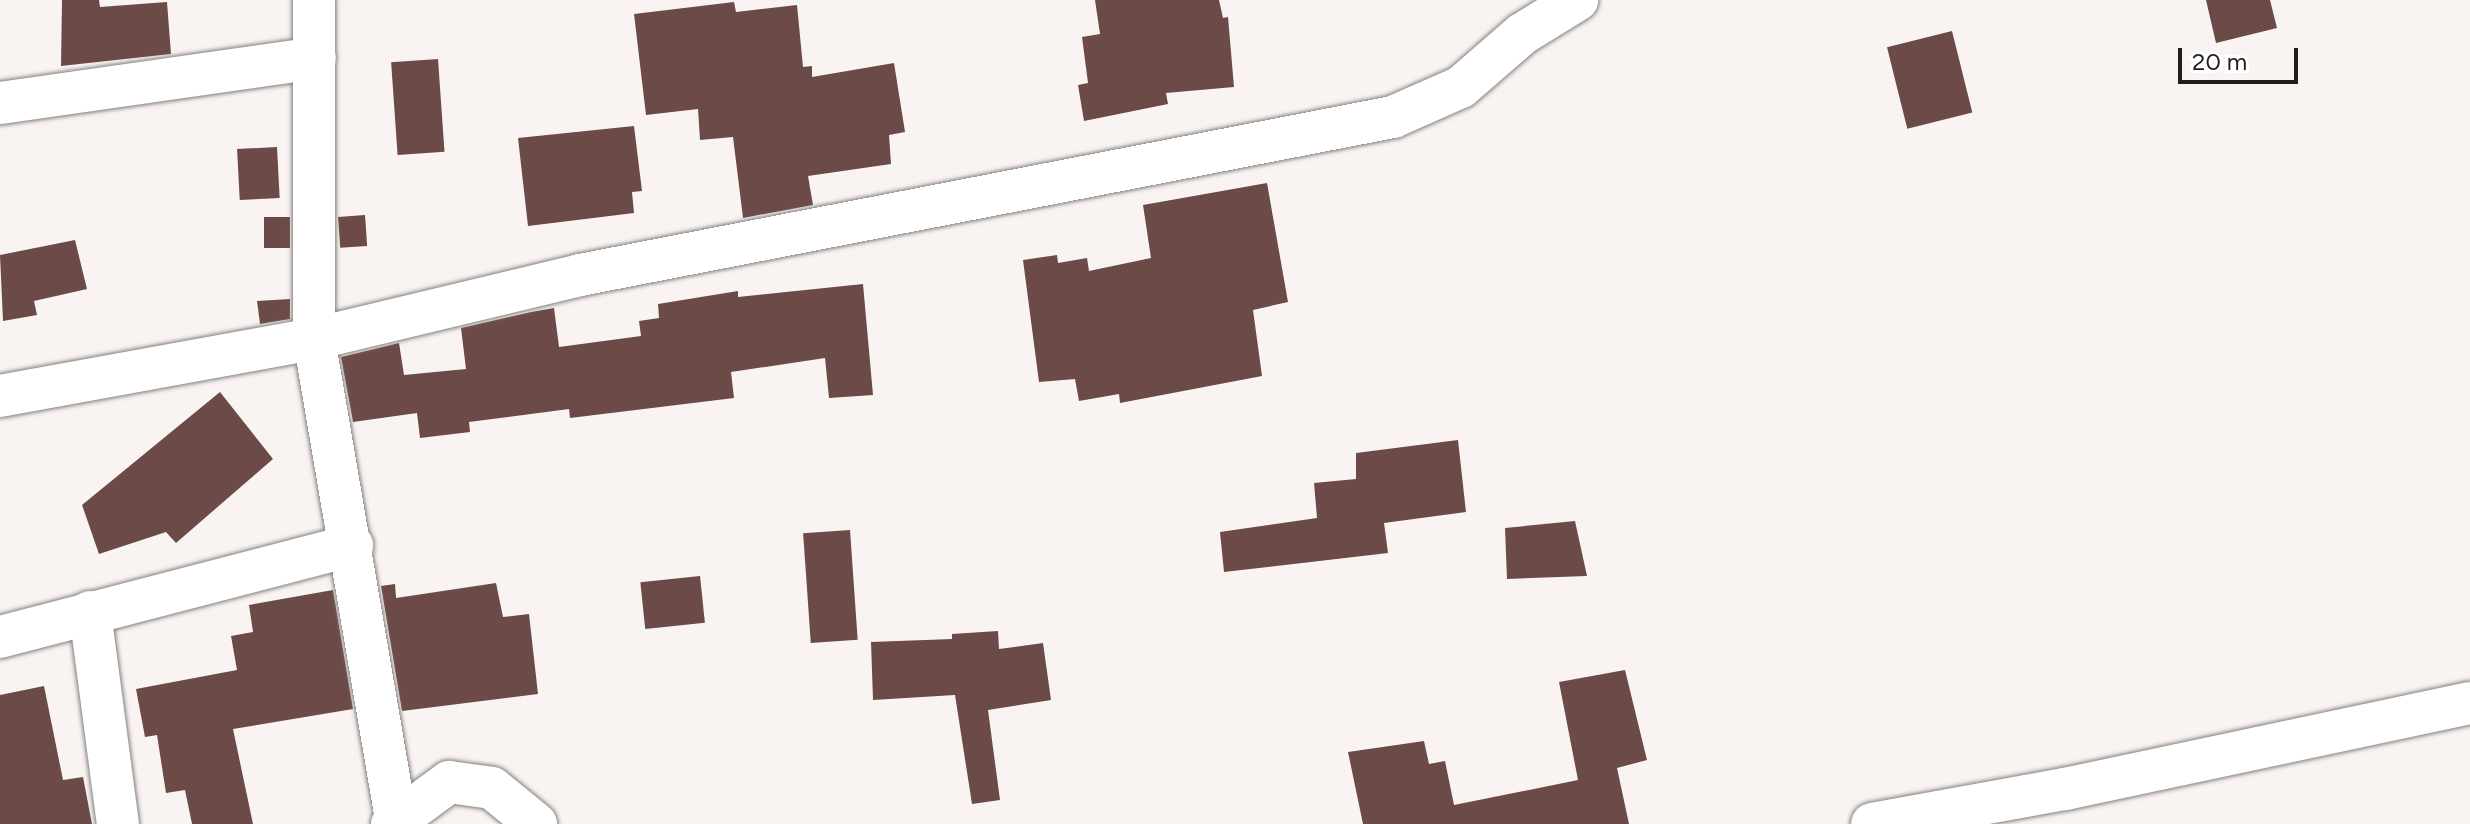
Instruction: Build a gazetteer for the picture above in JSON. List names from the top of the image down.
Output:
{
  "scale_bar": "20 m"
}
